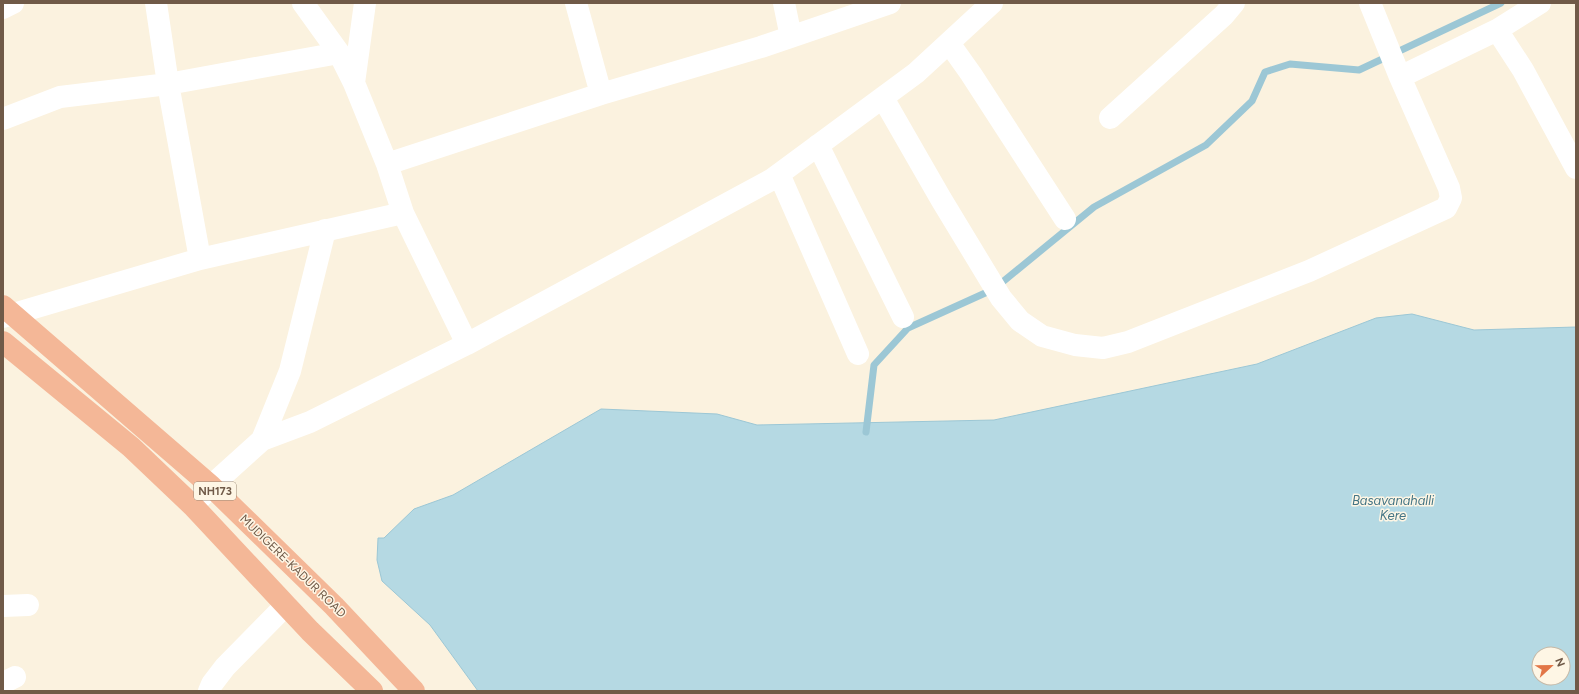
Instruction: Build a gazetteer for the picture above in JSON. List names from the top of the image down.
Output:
{
  "streets": {
    "highway": ["NH173", "MUDIGERE-KADUR ROAD"]
  },
  "water": ["Basavanahalli Kere"],
  "north": "right"
}
